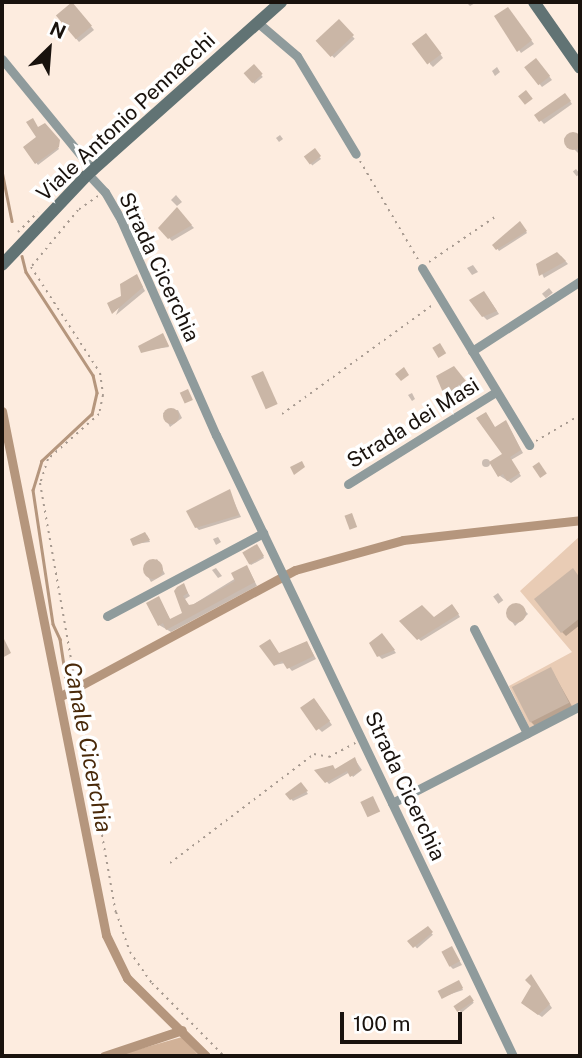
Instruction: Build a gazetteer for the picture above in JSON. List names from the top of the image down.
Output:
{
  "streets": {
    "main road": ["Viale Antonio Pennacchi"],
    "street": ["Strada Cicerchia", "Strada dei Masi"]
  },
  "crossings": [
    ["Viale Antonio Pennacchi", "Strada Cicerchia"]
  ],
  "water": ["Canale Cicerchia"],
  "scale_bar": "100 m",
  "north": "top right"
}
